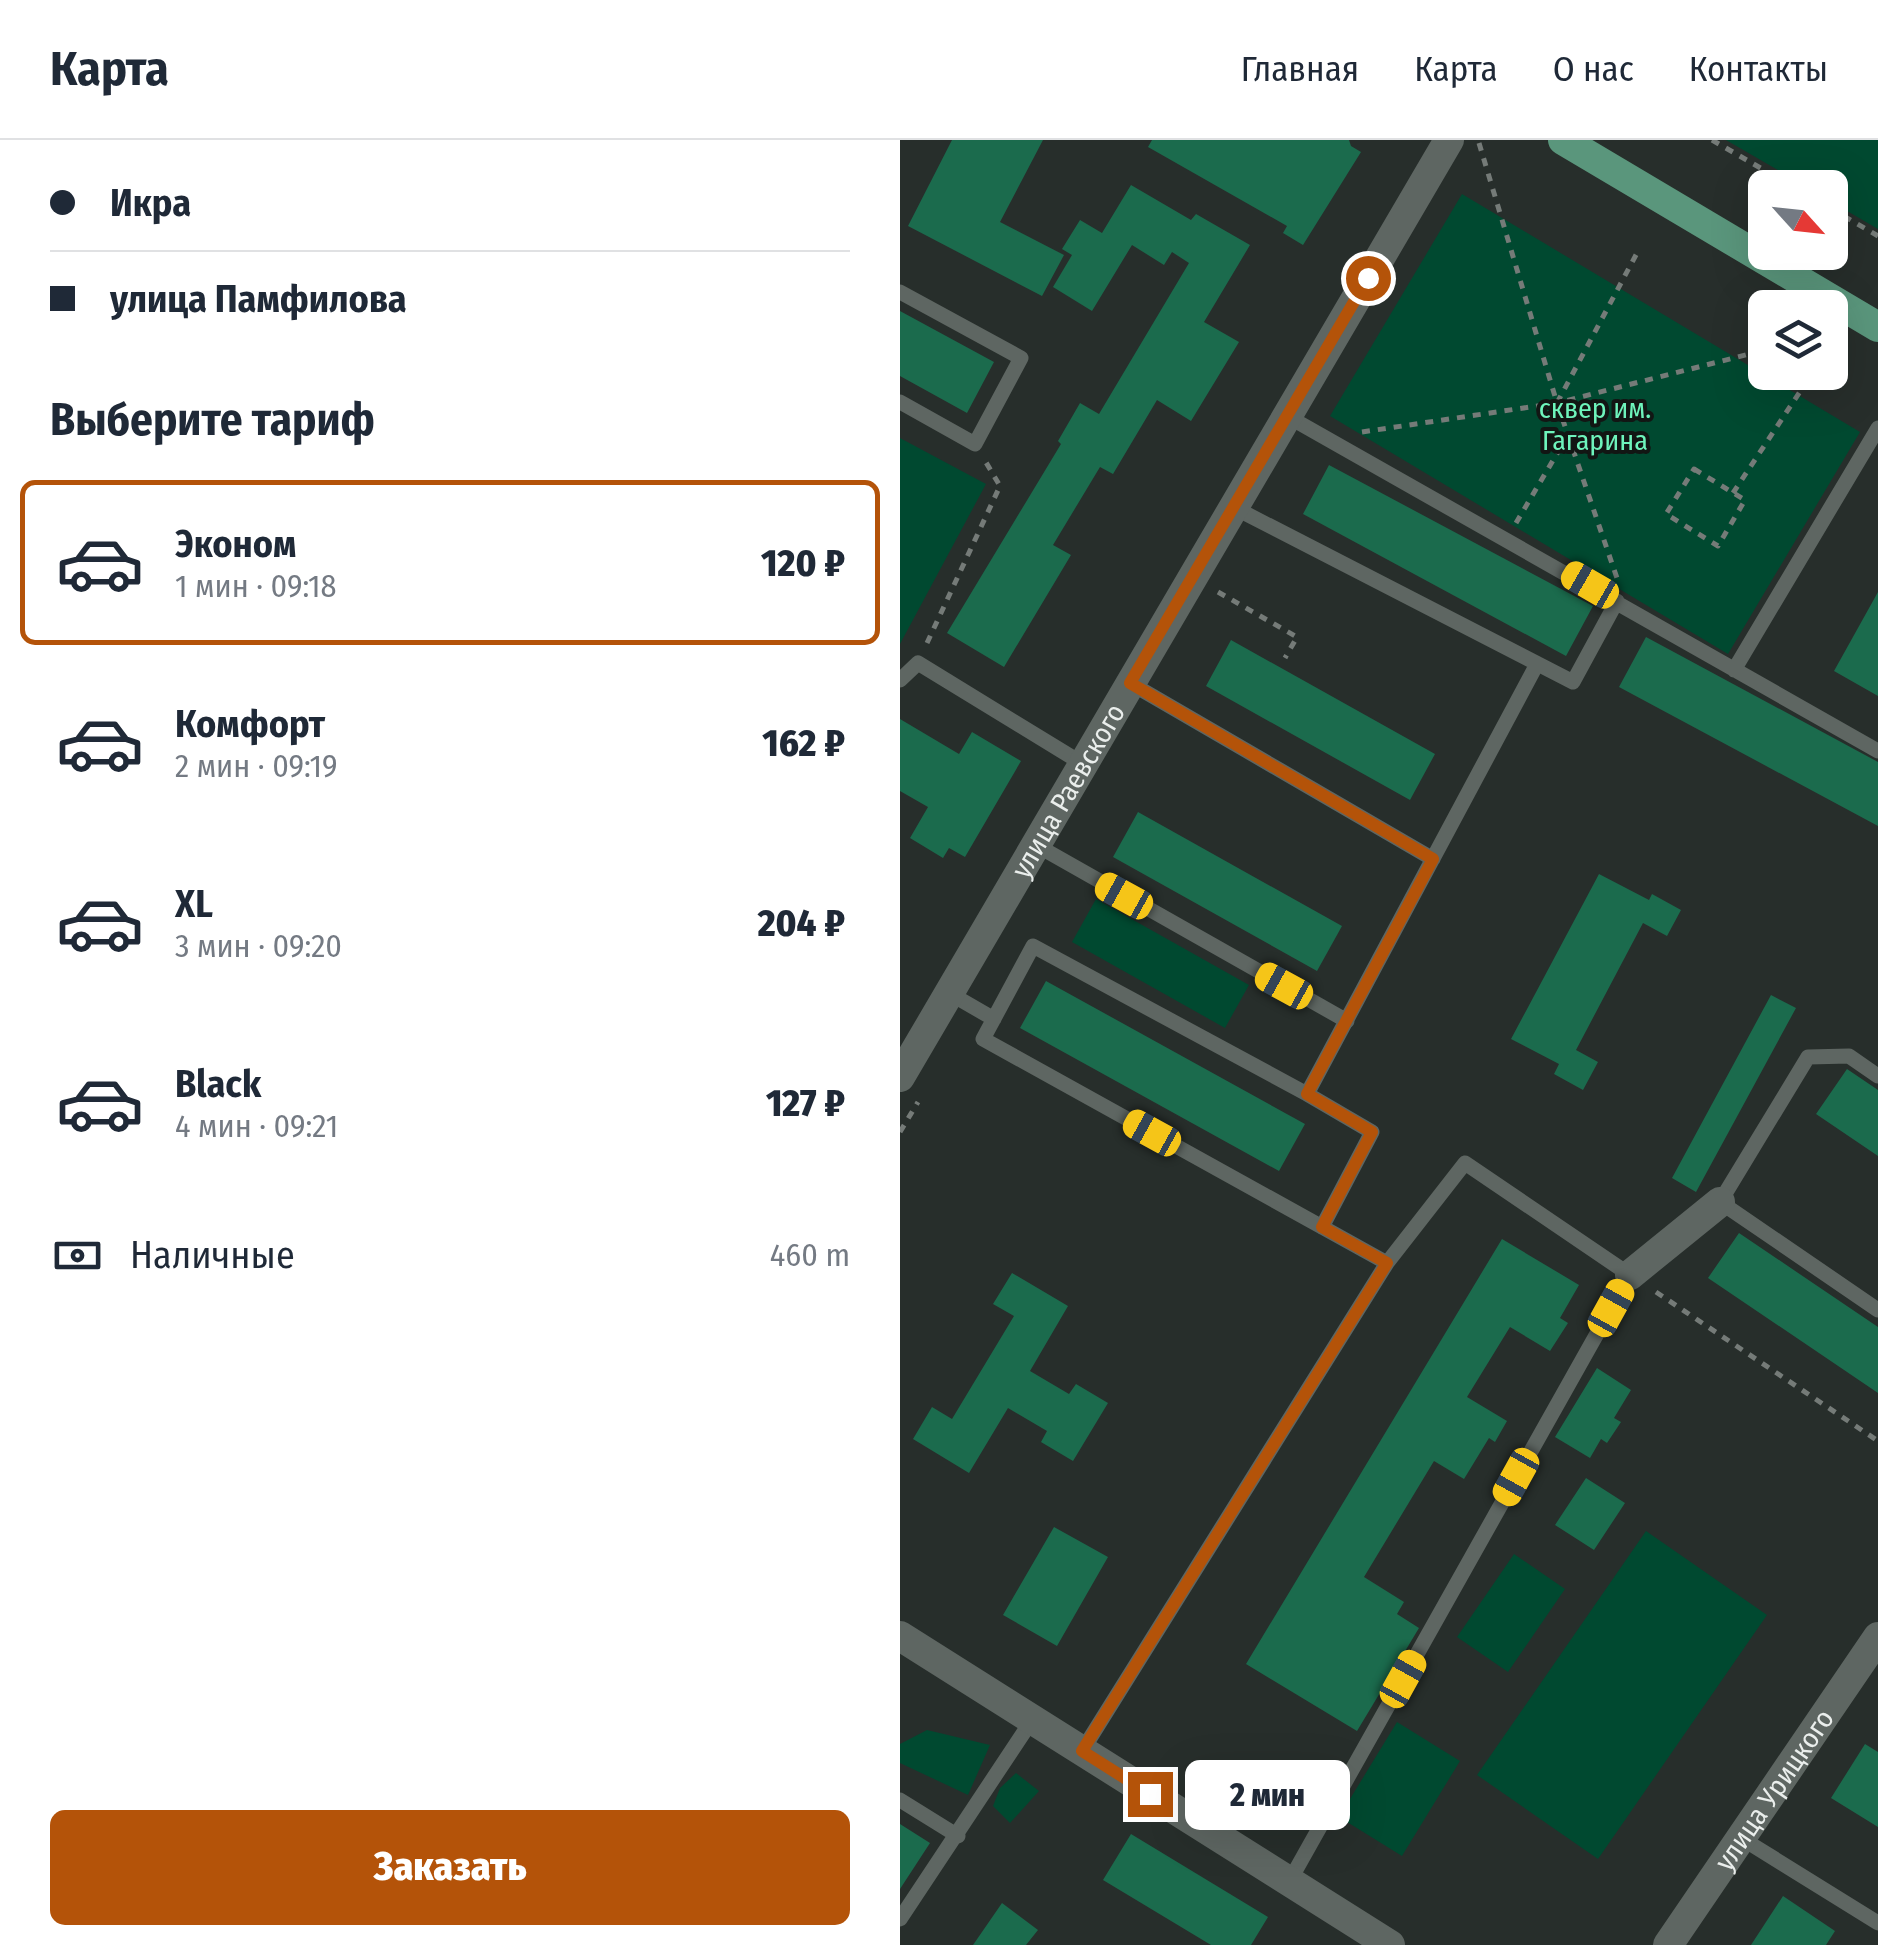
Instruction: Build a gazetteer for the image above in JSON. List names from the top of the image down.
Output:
{
  "streets": {
    "street": ["улица Раевского", "улица Урицкого"]
  },
  "parks": ["сквер им. Гагарина"],
  "north": "bottom right",
  "page": {
    "header": "Карта",
    "nav": [
      "Главная",
      "Карта",
      "О нас",
      "Контакты"
    ],
    "banner": ["Икра", "улица Памфилова"],
    "heading": "Выберите тариф",
    "list": [
      {
        "name": "Эконом",
        "note": "1 мин · 09:18",
        "value": "120 ₽"
      },
      {
        "name": "Комфорт",
        "note": "2 мин · 09:19",
        "value": "162 ₽"
      },
      {
        "name": "XL",
        "note": "3 мин · 09:20",
        "value": "204 ₽"
      },
      {
        "name": "Black",
        "note": "4 мин · 09:21",
        "value": "127 ₽"
      }
    ],
    "pay": ["Наличные", "460 m"],
    "bubble": "2 мин",
    "buttons": "Заказать"
  }
}
